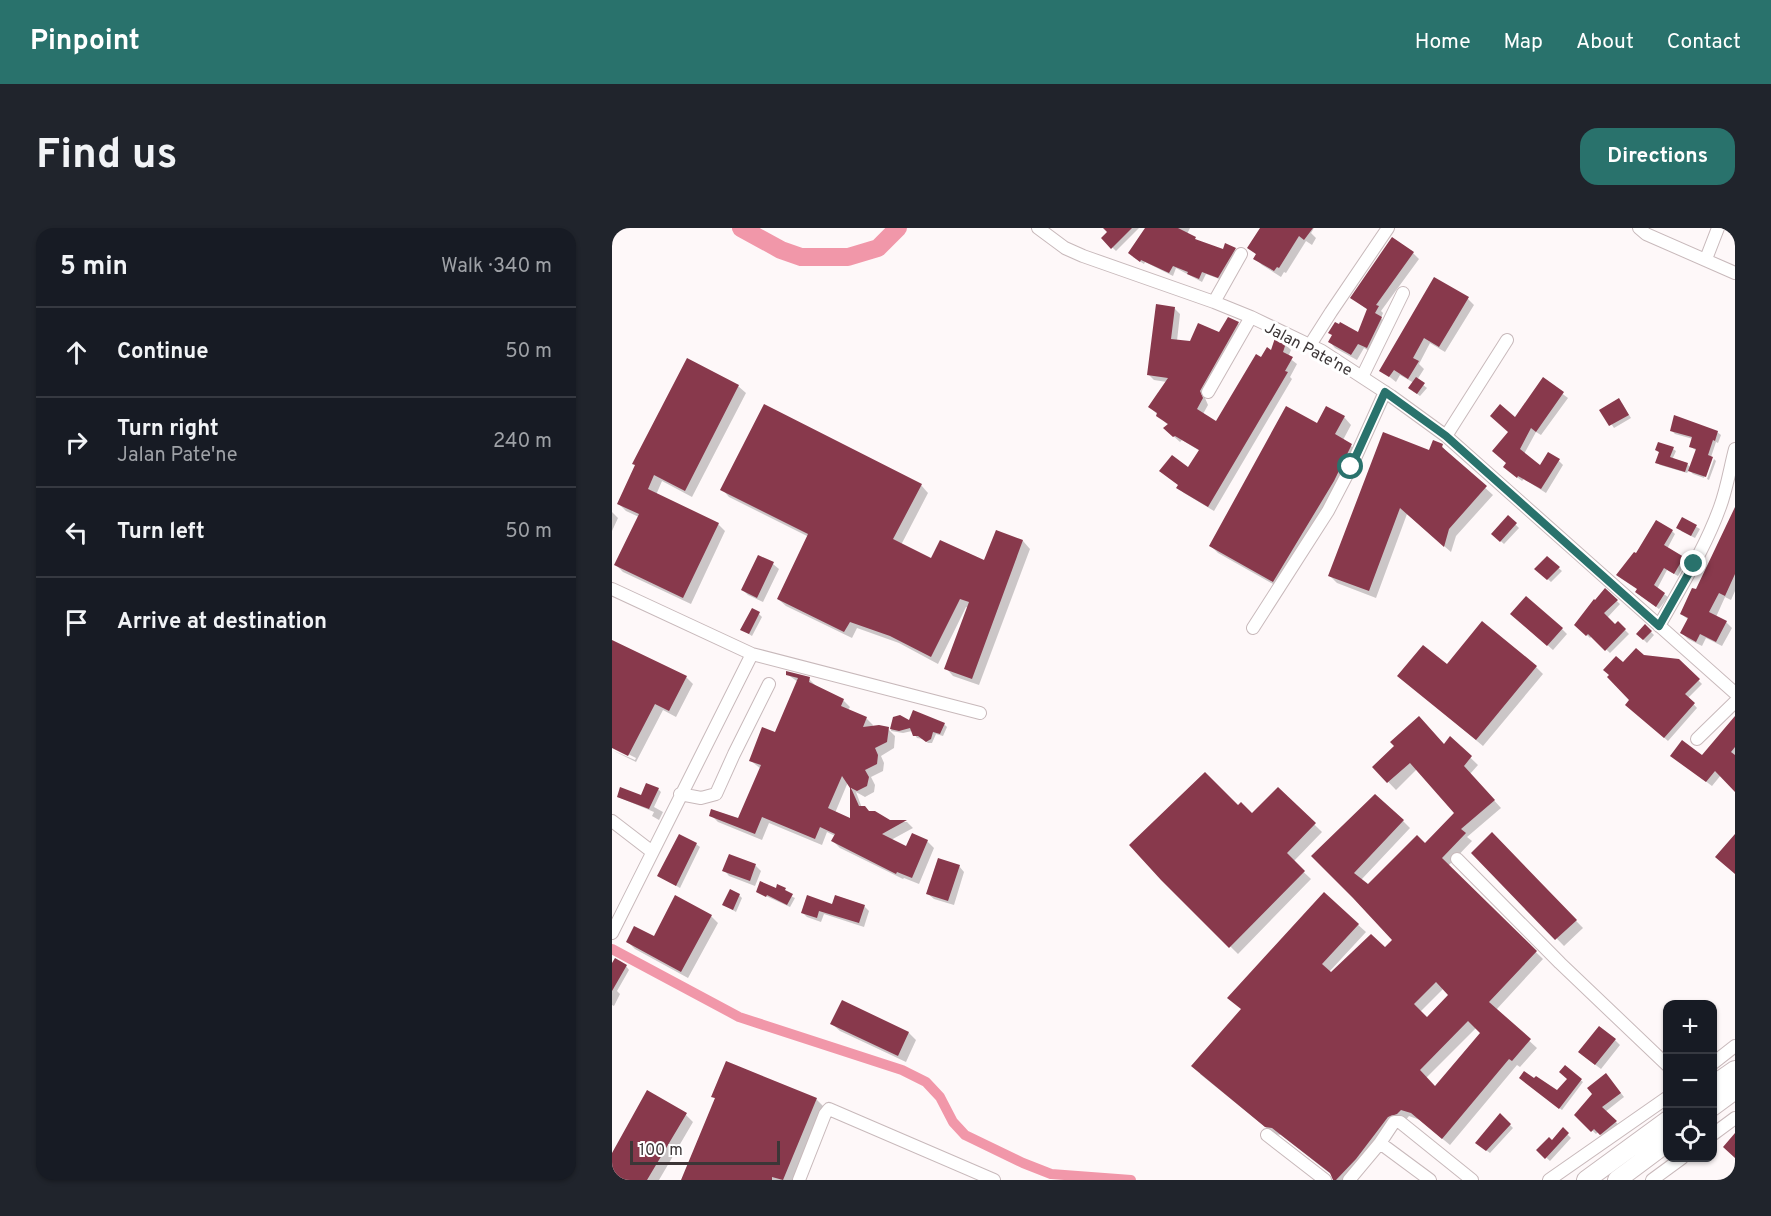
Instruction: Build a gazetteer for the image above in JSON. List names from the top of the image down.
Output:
{
  "streets": {
    "street": ["Jalan Pate'ne"]
  },
  "scale_bar": "100 m",
  "page": {
    "header": "Pinpoint",
    "nav": [
      "Home",
      "Map",
      "About",
      "Contact"
    ],
    "buttons": "Directions",
    "title": "Find us",
    "heading": ["5 min", "Walk · 340 m"],
    "list": [
      ["Continue", "50 m"],
      ["Turn right", "Jalan Pate'ne", "240 m"],
      ["Turn left", "50 m"],
      "Arrive at destination"
    ],
    "map_buttons": ["+", "−"],
    "scale": "100 m"
  }
}
